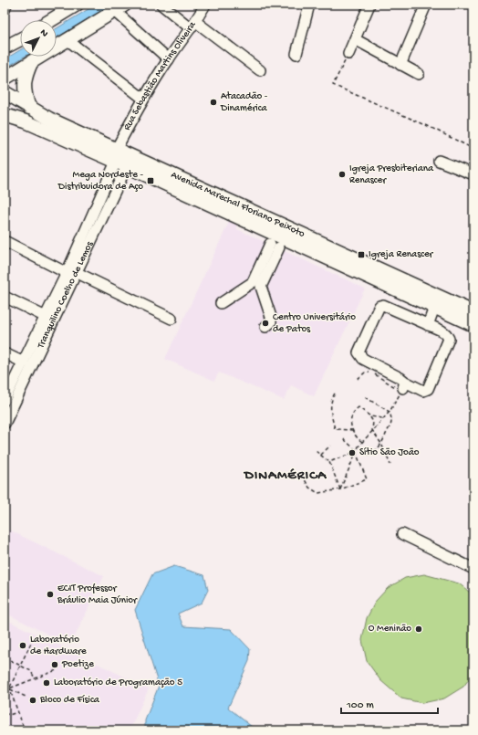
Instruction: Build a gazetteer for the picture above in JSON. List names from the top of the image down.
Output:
{
  "streets": {
    "main road": ["Avenida Marechal Floriano Peixoto"],
    "street": ["Rua Sebastião Martins Oliveira", "Tranquilino Coelho de Lemos"]
  },
  "crossings": [
    ["Rua Sebastião Martins Oliveira", "Avenida Marechal Floriano Peixoto"],
    ["Rua Sebastião Martins Oliveira", "Tranquilino Coelho de Lemos"],
    ["Avenida Marechal Floriano Peixoto", "Tranquilino Coelho de Lemos"]
  ],
  "districts": ["DINAMÉRICA"],
  "places": {
    "other": [
      "Atacadão - Dinamérica",
      "Igreja Presbiteriana Renascer",
      "Centro Universitário de Patos",
      "Sítio São João",
      "ECIT Professor Bráulio Maia Júnior",
      "O Meninão",
      "Laboratório de Hardware",
      "Poetize",
      "Laboratório de Programação 5",
      "Bloco de Física"
    ],
    "transit": ["Mega Nordeste - Distribuidora de Aço", "Igreja Renascer"]
  },
  "scale_bar": "100 m",
  "north": "top right"
}
